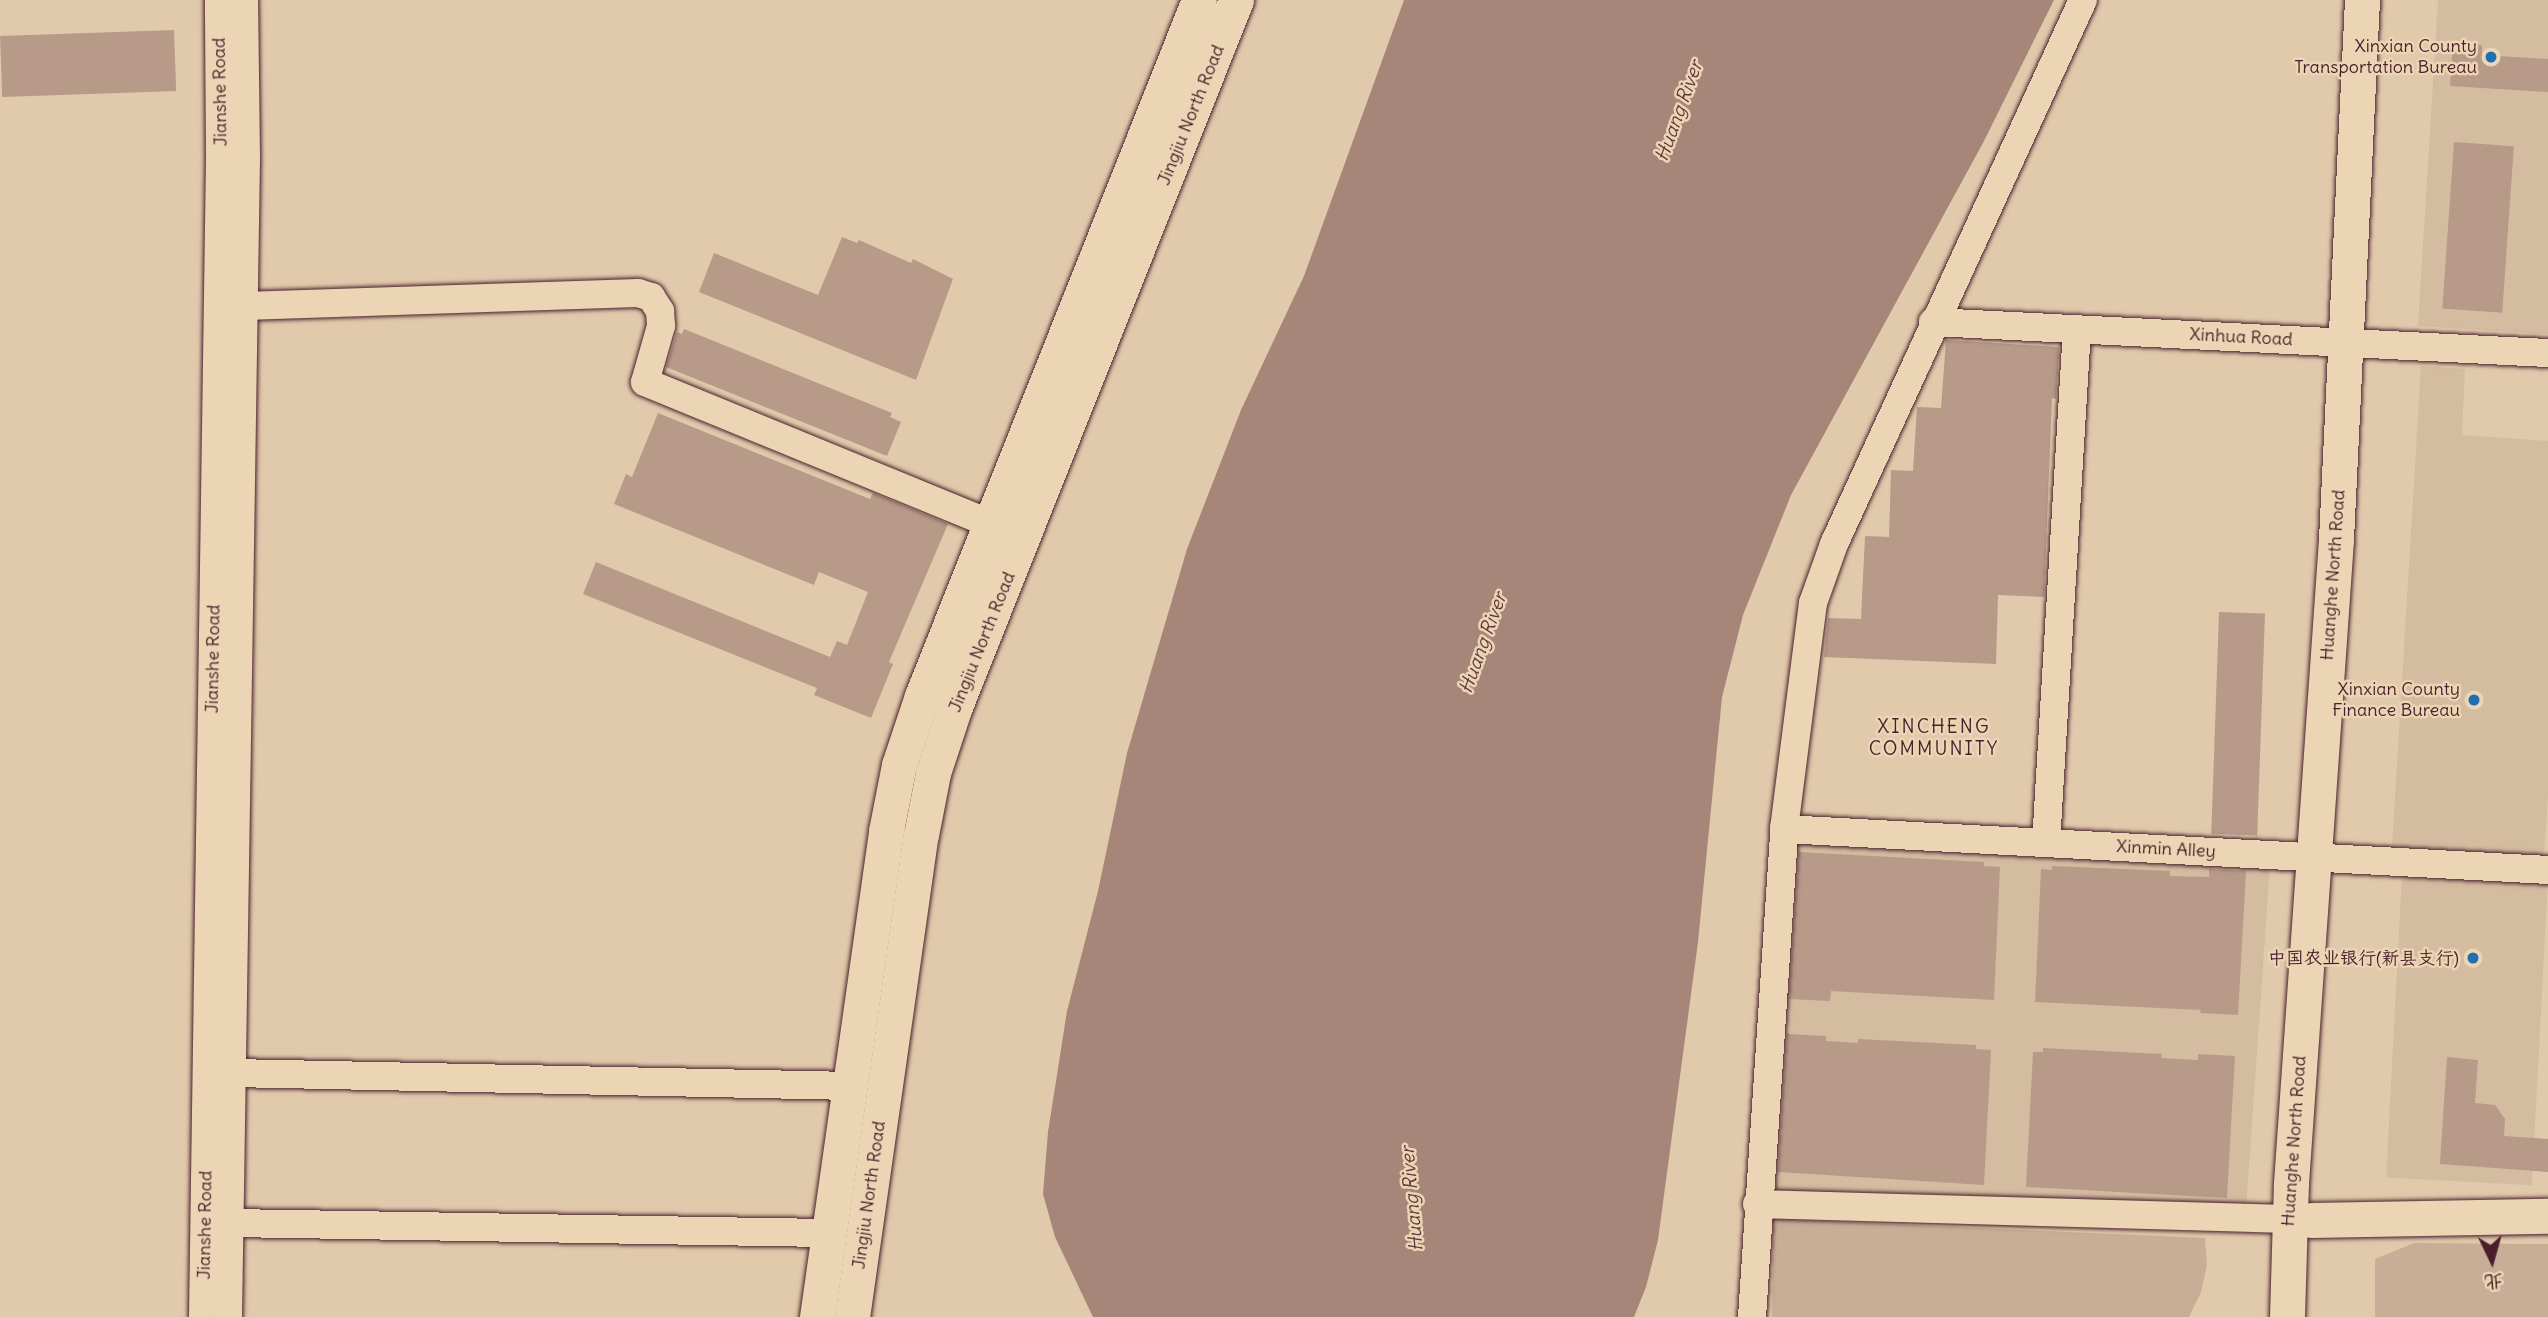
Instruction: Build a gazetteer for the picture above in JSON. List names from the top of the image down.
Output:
{
  "streets": {
    "main road": ["Jingjiu North Road", "Huanghe North Road"],
    "street": ["Jianshe Road", "Xinhua Road", "Xinmin Alley"]
  },
  "crossings": [
    ["Xinhua Road", "Huanghe North Road"],
    ["Huanghe North Road", "Xinmin Alley"]
  ],
  "districts": ["XINCHENG COMMUNITY"],
  "water": ["Huang River"],
  "places": ["Xinxian County Transportation Bureau", "Xinxian County Finance Bureau", "中国农业银行(新县支行)"],
  "north": "bottom"
}
